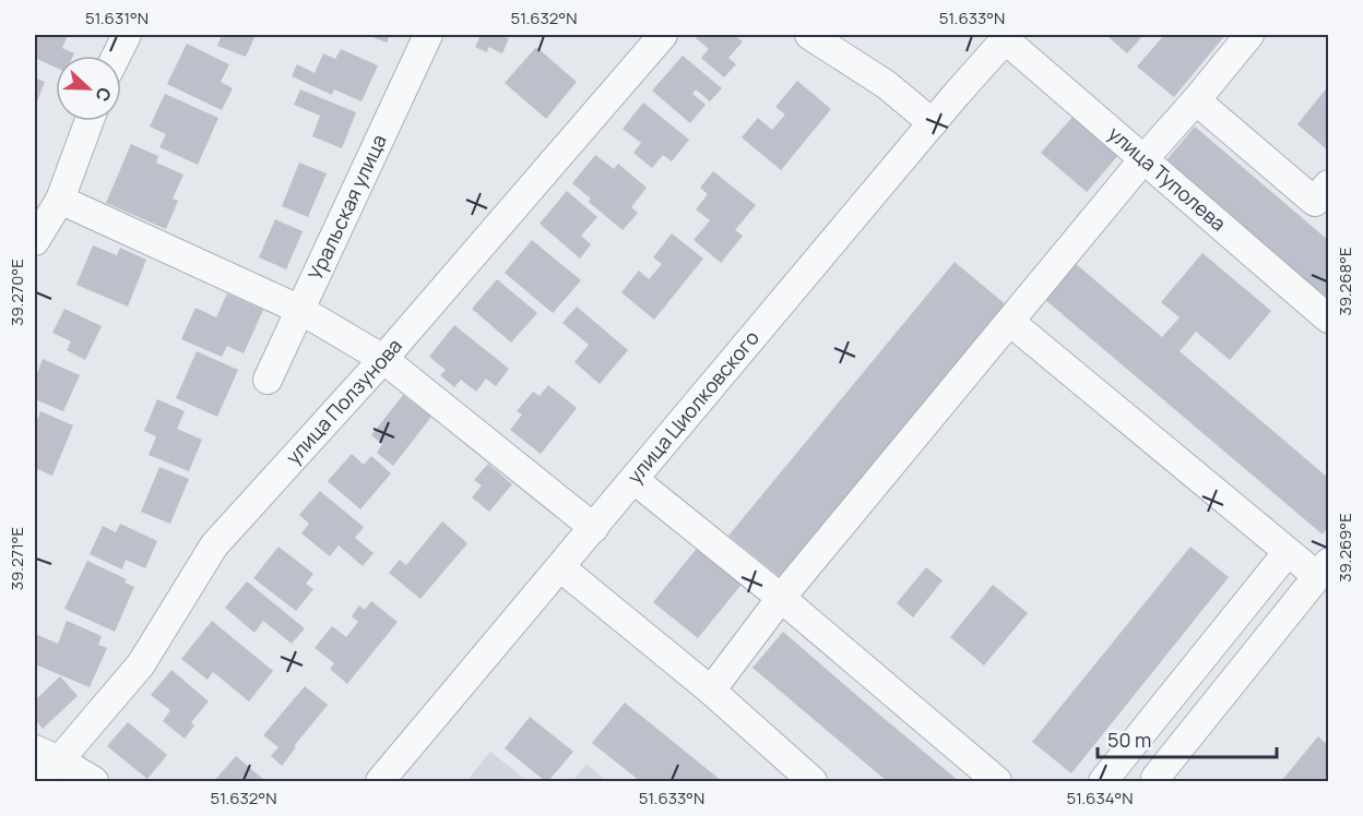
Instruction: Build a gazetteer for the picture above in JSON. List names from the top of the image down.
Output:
{
  "streets": {
    "street": [
      "улица Туполева",
      "Уральская улица",
      "улица Ползунова",
      "улица Циолковского"
    ]
  },
  "crossings": [
    ["улица Туполева", "улица Циолковского"]
  ],
  "scale_bar": "50 m",
  "north": "right",
  "coordinates": [
    "51.631°N",
    "51.632°N",
    "51.633°N",
    "39.268°E",
    "39.270°E",
    "39.269°E",
    "39.271°E",
    "51.634°N"
  ]
}
